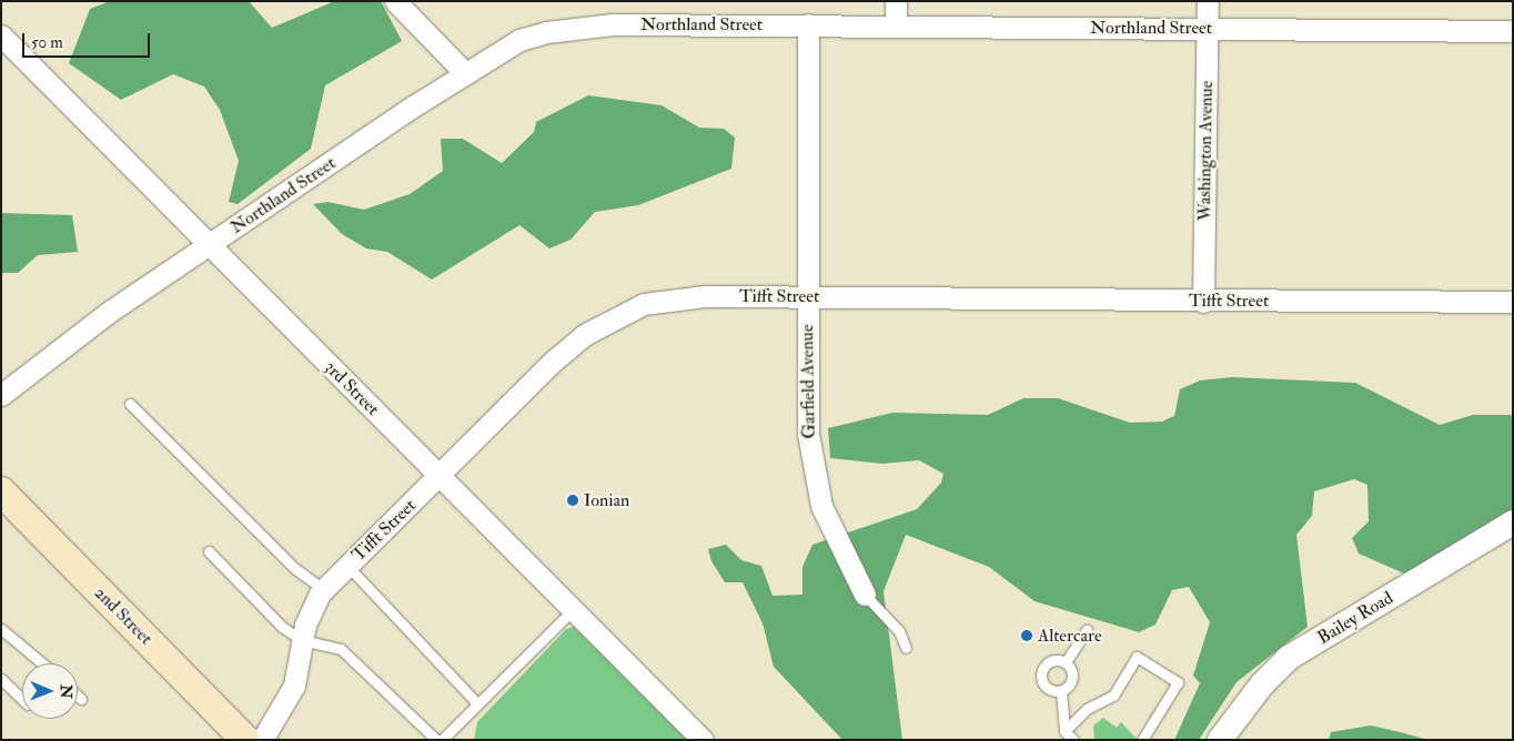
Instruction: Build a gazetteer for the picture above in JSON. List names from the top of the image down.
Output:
{
  "streets": {
    "main road": ["2nd Street"],
    "street": [
      "Northland Street",
      "Washington Avenue",
      "Tifft Street",
      "Garfield Avenue",
      "3rd Street",
      "Bailey Road"
    ]
  },
  "crossings": [
    ["Northland Street", "Washington Avenue"],
    ["Northland Street", "Garfield Avenue"],
    ["Northland Street", "3rd Street"],
    ["Washington Avenue", "Tifft Street"],
    ["Tifft Street", "Garfield Avenue"],
    ["Tifft Street", "3rd Street"]
  ],
  "places": ["Ionian", "Altercare"],
  "scale_bar": "50 m",
  "north": "right"
}
